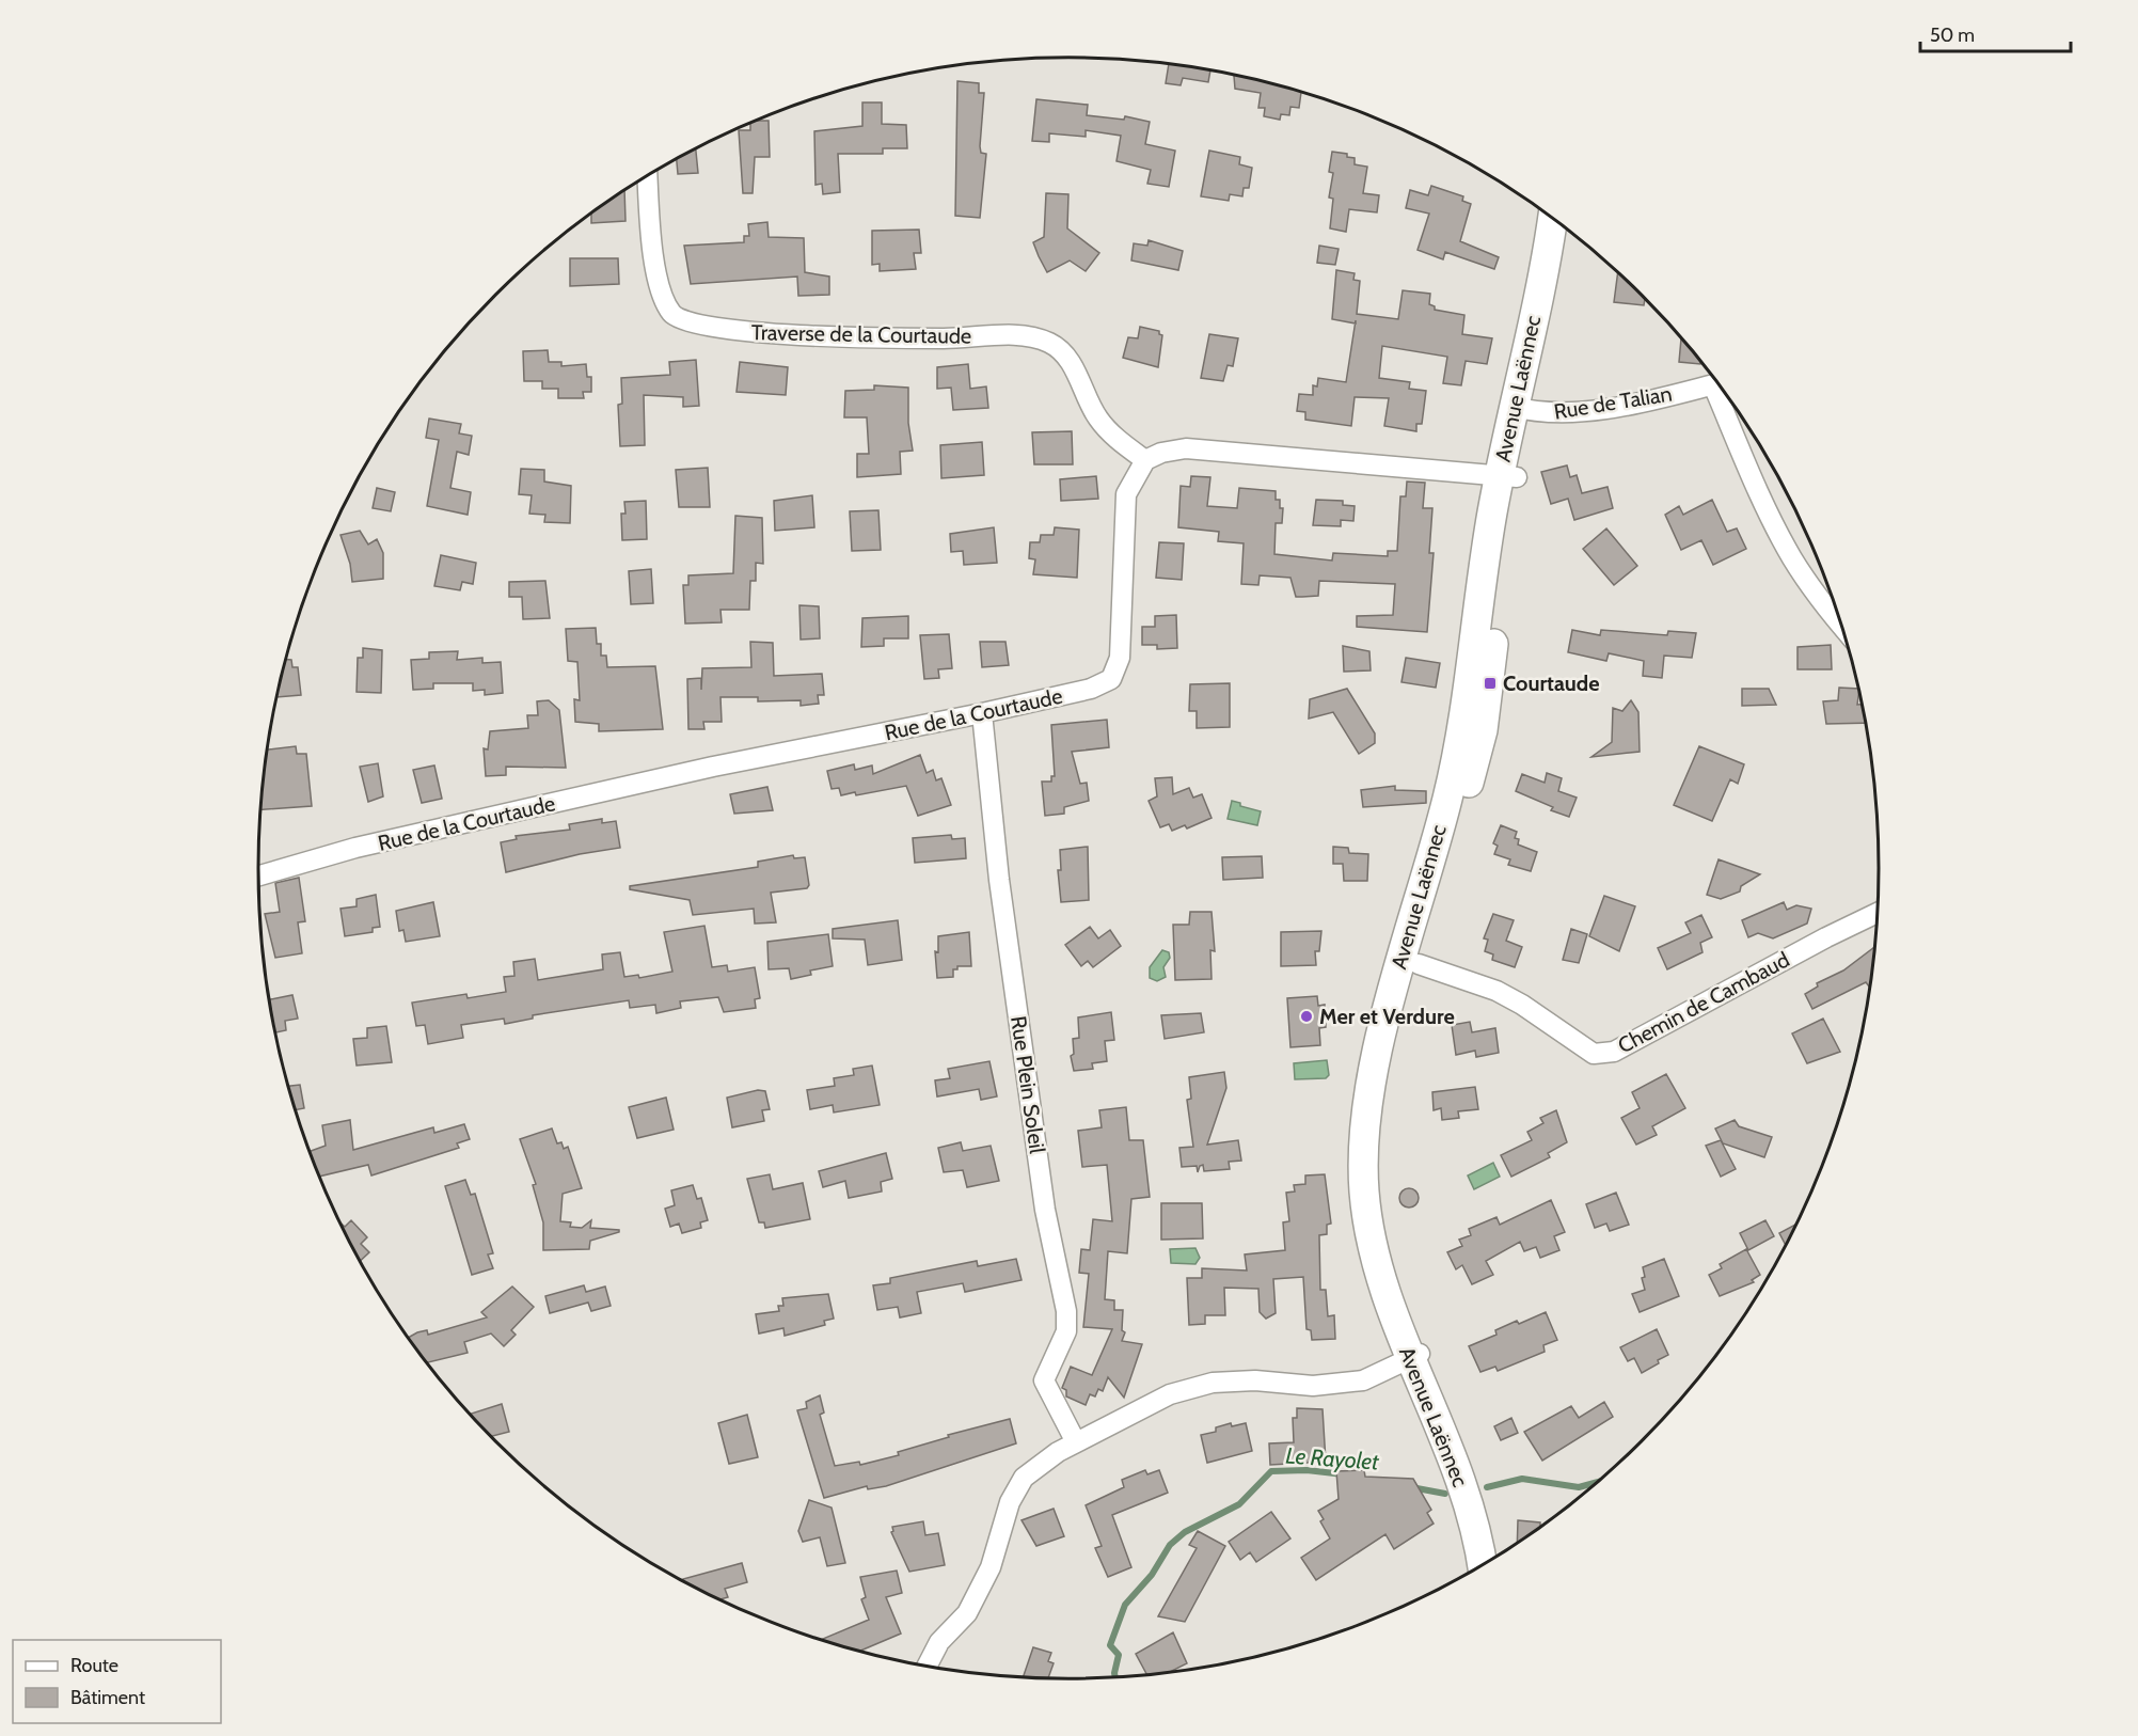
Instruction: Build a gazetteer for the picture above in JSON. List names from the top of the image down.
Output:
{
  "streets": {
    "main road": ["Avenue Laënnec"],
    "street": [
      "Traverse de la Courtaude",
      "Rue de Talian",
      "Rue de la Courtaude",
      "Chemin de Cambaud",
      "Rue Plein Soleil"
    ]
  },
  "crossings": [
    ["Traverse de la Courtaude", "Rue de la Courtaude"],
    ["Avenue Laënnec", "Rue de Talian"],
    ["Avenue Laënnec", "Chemin de Cambaud"],
    ["Rue de la Courtaude", "Rue Plein Soleil"]
  ],
  "water": ["Le Rayolet"],
  "places": {
    "transit": ["Courtaude"],
    "other": ["Mer et Verdure"]
  },
  "legend": ["Route", "Bâtiment"],
  "scale_bar": "50 m"
}
